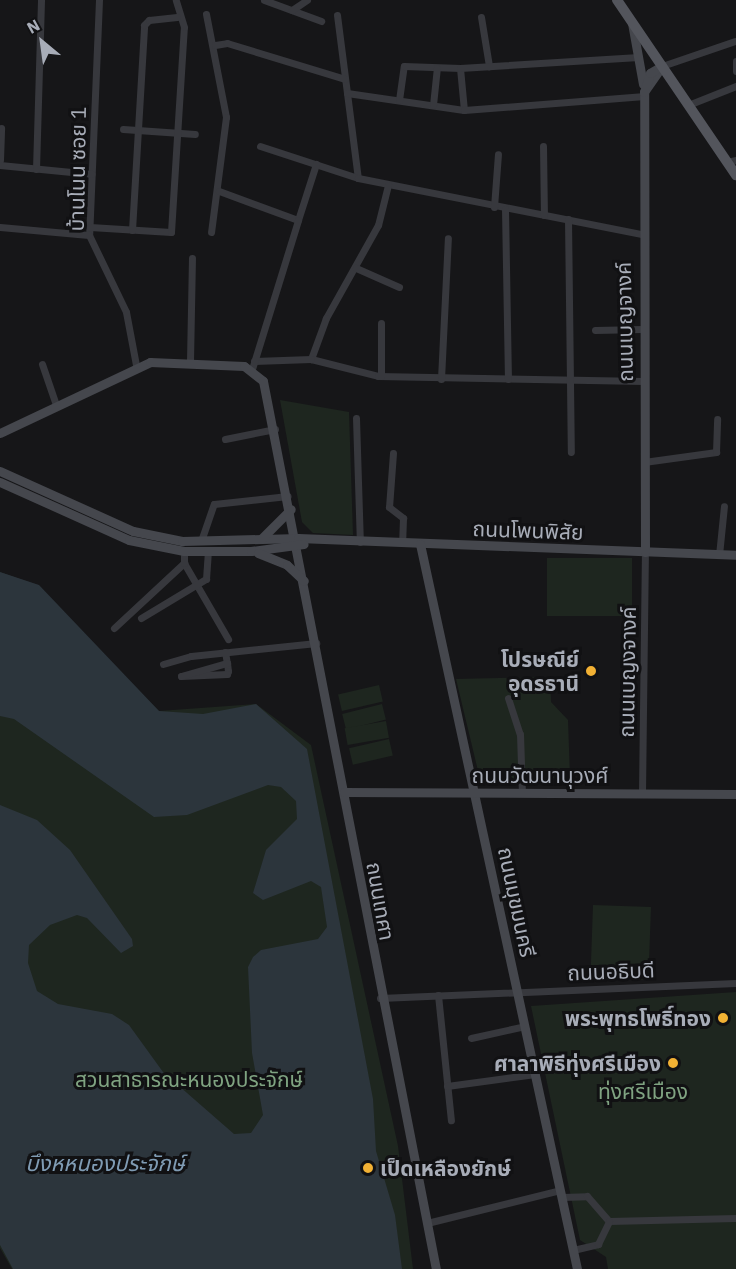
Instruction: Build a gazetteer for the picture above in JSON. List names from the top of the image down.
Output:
{
  "streets": {
    "street": [
      "บ้านโนน ซอย 1",
      "ถนนเบญจางค์",
      "ถนนโพนพิสัย",
      "ถนนเบญงจางค์",
      "ถนนวัฒนานุวงศ์",
      "ถนนเทศา",
      "ถนนมุขมนครี",
      "ถนนอธิบดี"
    ]
  },
  "crossings": [
    ["ถนนเบญจางค์", "ถนนโพนพิสัย"],
    ["ถนนเบญจางค์", "ถนนเบญงจางค์"],
    ["ถนนโพนพิสัย", "ถนนเบญงจางค์"],
    ["ถนนโพนพิสัย", "ถนนเทศา"],
    ["ถนนโพนพิสัย", "ถนนมุขมนครี"],
    ["ถนนเบญงจางค์", "ถนนวัฒนานุวงศ์"],
    ["ถนนวัฒนานุวงศ์", "ถนนเทศา"],
    ["ถนนวัฒนานุวงศ์", "ถนนมุขมนครี"],
    ["ถนนเทศา", "ถนนอธิบดี"],
    ["ถนนมุขมนครี", "ถนนอธิบดี"]
  ],
  "water": ["บึงหหนองประจักษ์"],
  "parks": ["สวนสาธารณะหนองประจักษ์", "ทุ่งศรีเมือง"],
  "places": [
    "โปรษณีย์ อุดรธานี",
    "พระพุทธโพธิ์ทอง",
    "ศาลาพิธีทุ่งศรีเมือง",
    "เป็ดเหลืองยักษ์"
  ],
  "north": "top left"
}
